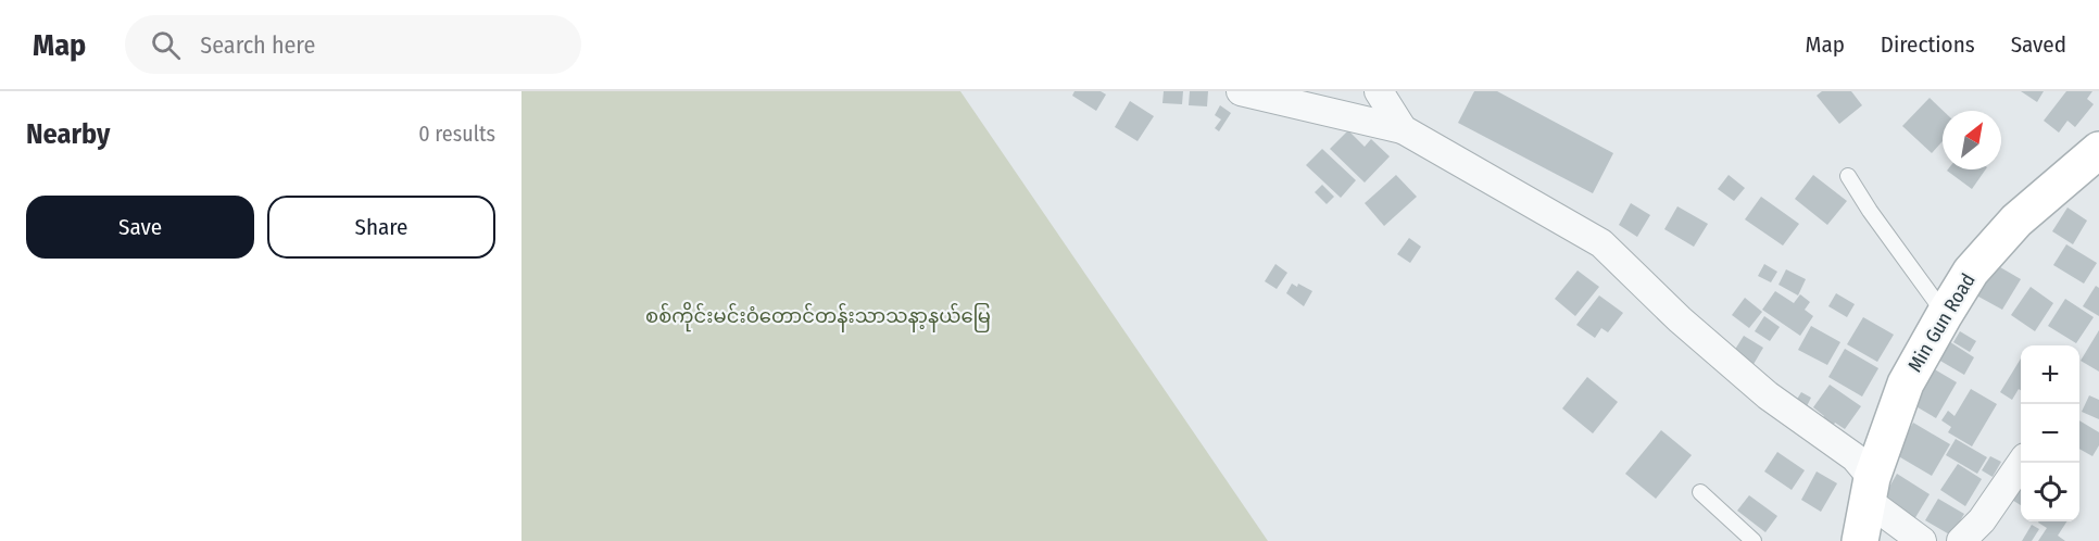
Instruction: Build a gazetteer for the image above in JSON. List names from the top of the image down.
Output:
{
  "streets": {
    "street": ["Min Gun Road"]
  },
  "parks": ["စစ်ကိုင်းမင်းဝံတောင်တန်းသာသနာ့နယ်မြေ"],
  "north": "top right",
  "page": {
    "header": "Map",
    "search": "Search here",
    "nav": ["Map", "Directions", "Saved"],
    "heading": ["Nearby", "0 results"],
    "buttons": ["Save", "Share"],
    "map_buttons": ["+", "−"]
  }
}
